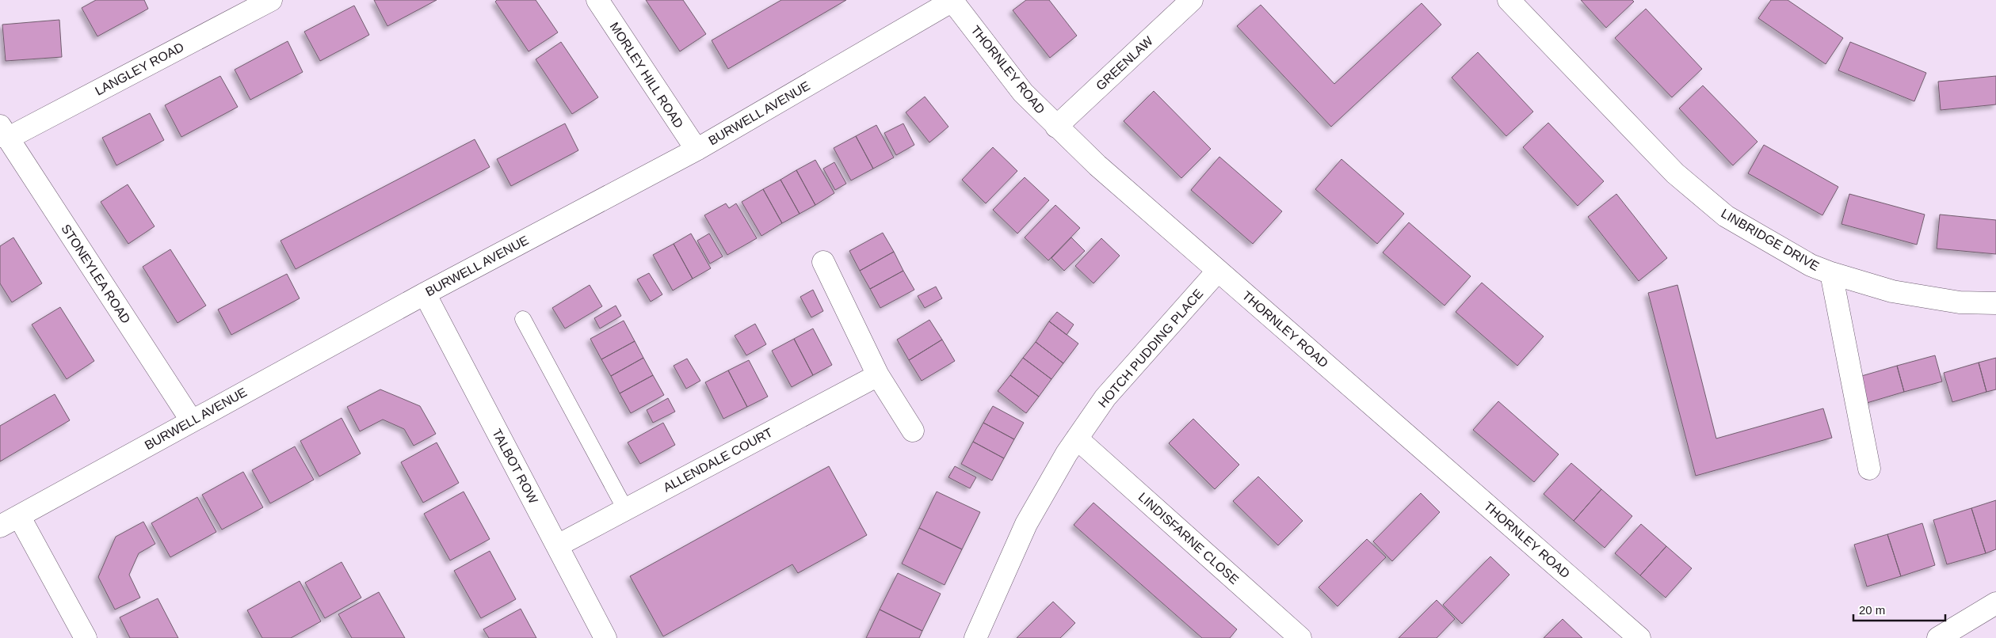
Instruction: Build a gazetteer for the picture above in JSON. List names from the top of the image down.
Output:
{
  "streets": {
    "street": [
      "GREENLAW",
      "LANGLEY ROAD",
      "THORNLEY ROAD",
      "MORLEY HILL ROAD",
      "BURWELL AVENUE",
      "LINBRIDGE DRIVE",
      "STONEYLEA ROAD",
      "HOTCH PUDDING PLACE",
      "ALLENDALE COURT",
      "TALBOT ROW",
      "LINDISFARNE CLOSE"
    ]
  },
  "crossings": [
    ["GREENLAW", "THORNLEY ROAD"],
    ["LANGLEY ROAD", "STONEYLEA ROAD"],
    ["THORNLEY ROAD", "BURWELL AVENUE"],
    ["THORNLEY ROAD", "HOTCH PUDDING PLACE"],
    ["MORLEY HILL ROAD", "BURWELL AVENUE"],
    ["BURWELL AVENUE", "STONEYLEA ROAD"],
    ["BURWELL AVENUE", "TALBOT ROW"],
    ["HOTCH PUDDING PLACE", "LINDISFARNE CLOSE"],
    ["ALLENDALE COURT", "TALBOT ROW"]
  ],
  "scale_bar": "20 m"
}
